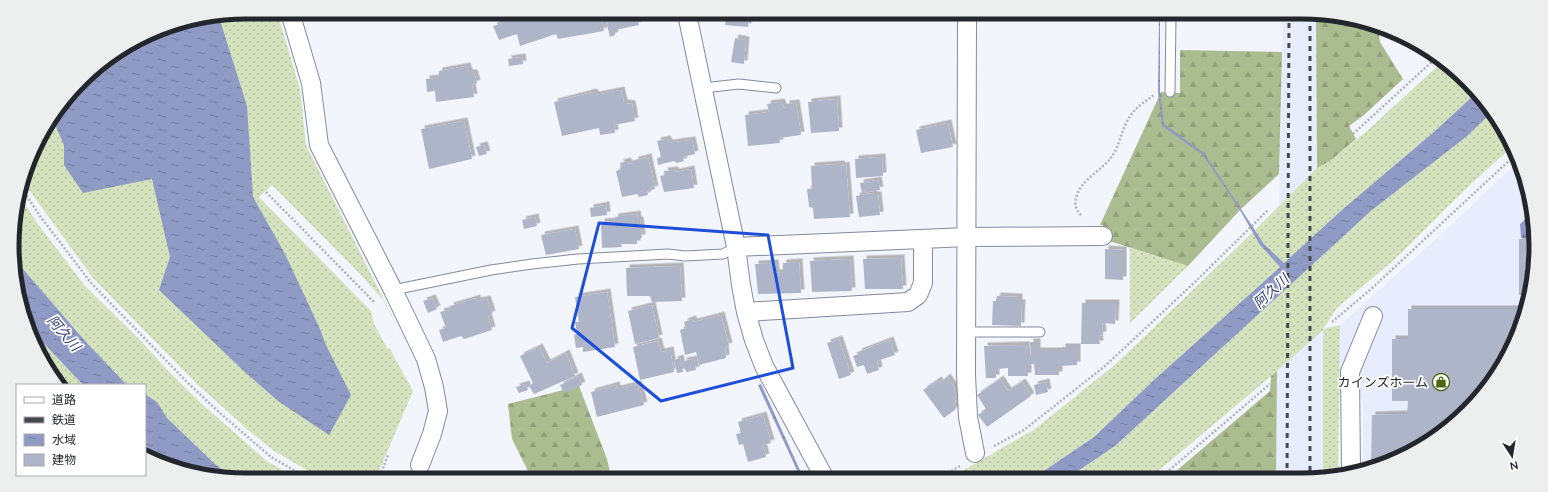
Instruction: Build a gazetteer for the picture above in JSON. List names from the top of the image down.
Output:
{
  "water": ["阿久川"],
  "places": {
    "shop": ["カインズホーム"]
  },
  "legend": [
    "道路",
    "鉄道",
    "水域",
    "建物"
  ],
  "north": "bottom"
}
